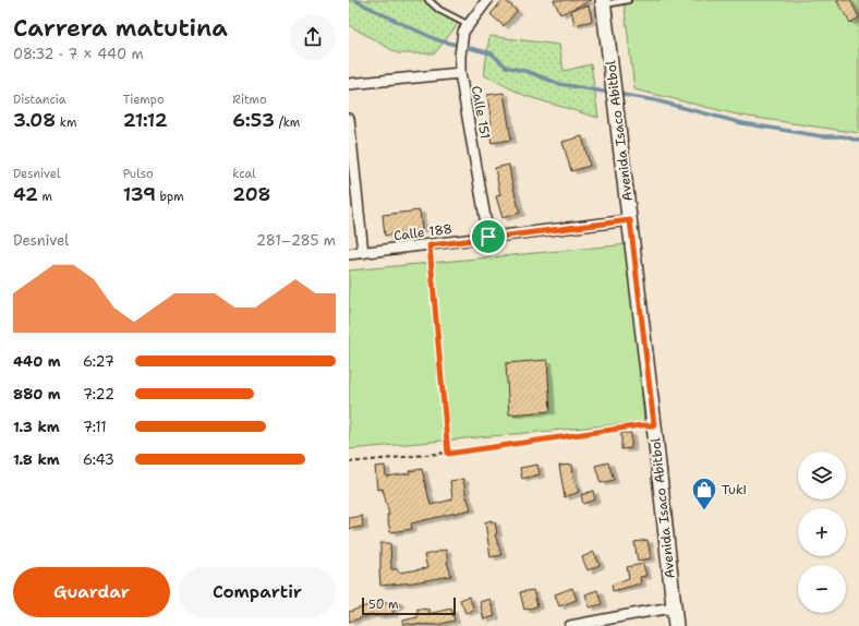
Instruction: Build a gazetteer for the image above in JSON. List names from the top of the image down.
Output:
{
  "streets": {
    "main road": ["Avenida Isaco Abitbol"],
    "street": ["Calle 151", "Calle 188"]
  },
  "crossings": [
    ["Calle 151", "Calle 188"],
    ["Avenida Isaco Abitbol", "Calle 188"]
  ],
  "places": {
    "shop": ["Tuki"]
  },
  "scale_bar": "50 m",
  "page": {
    "heading": ["Carrera matutina", "08:32 · 7 × 440 m"],
    "stats": [
      ["Distancia", "3.08 km"],
      ["Tiempo", "21:12"],
      ["Ritmo", "6:53 /km"],
      ["Desnivel", "42 m"],
      ["Pulso", "139 bpm"],
      ["kcal", "208"]
    ],
    "chart": ["Desnivel", "281–285 m"],
    "list": [
      {
        "name": "440 m",
        "note": "6:27"
      },
      {
        "name": "880 m",
        "note": "7:22"
      },
      {
        "name": "1.3 km",
        "note": "7:11"
      },
      {
        "name": "1.8 km",
        "note": "6:43"
      }
    ],
    "map_buttons": ["+", "−"],
    "buttons": ["Guardar", "Compartir"],
    "scale": "50 m"
  }
}
